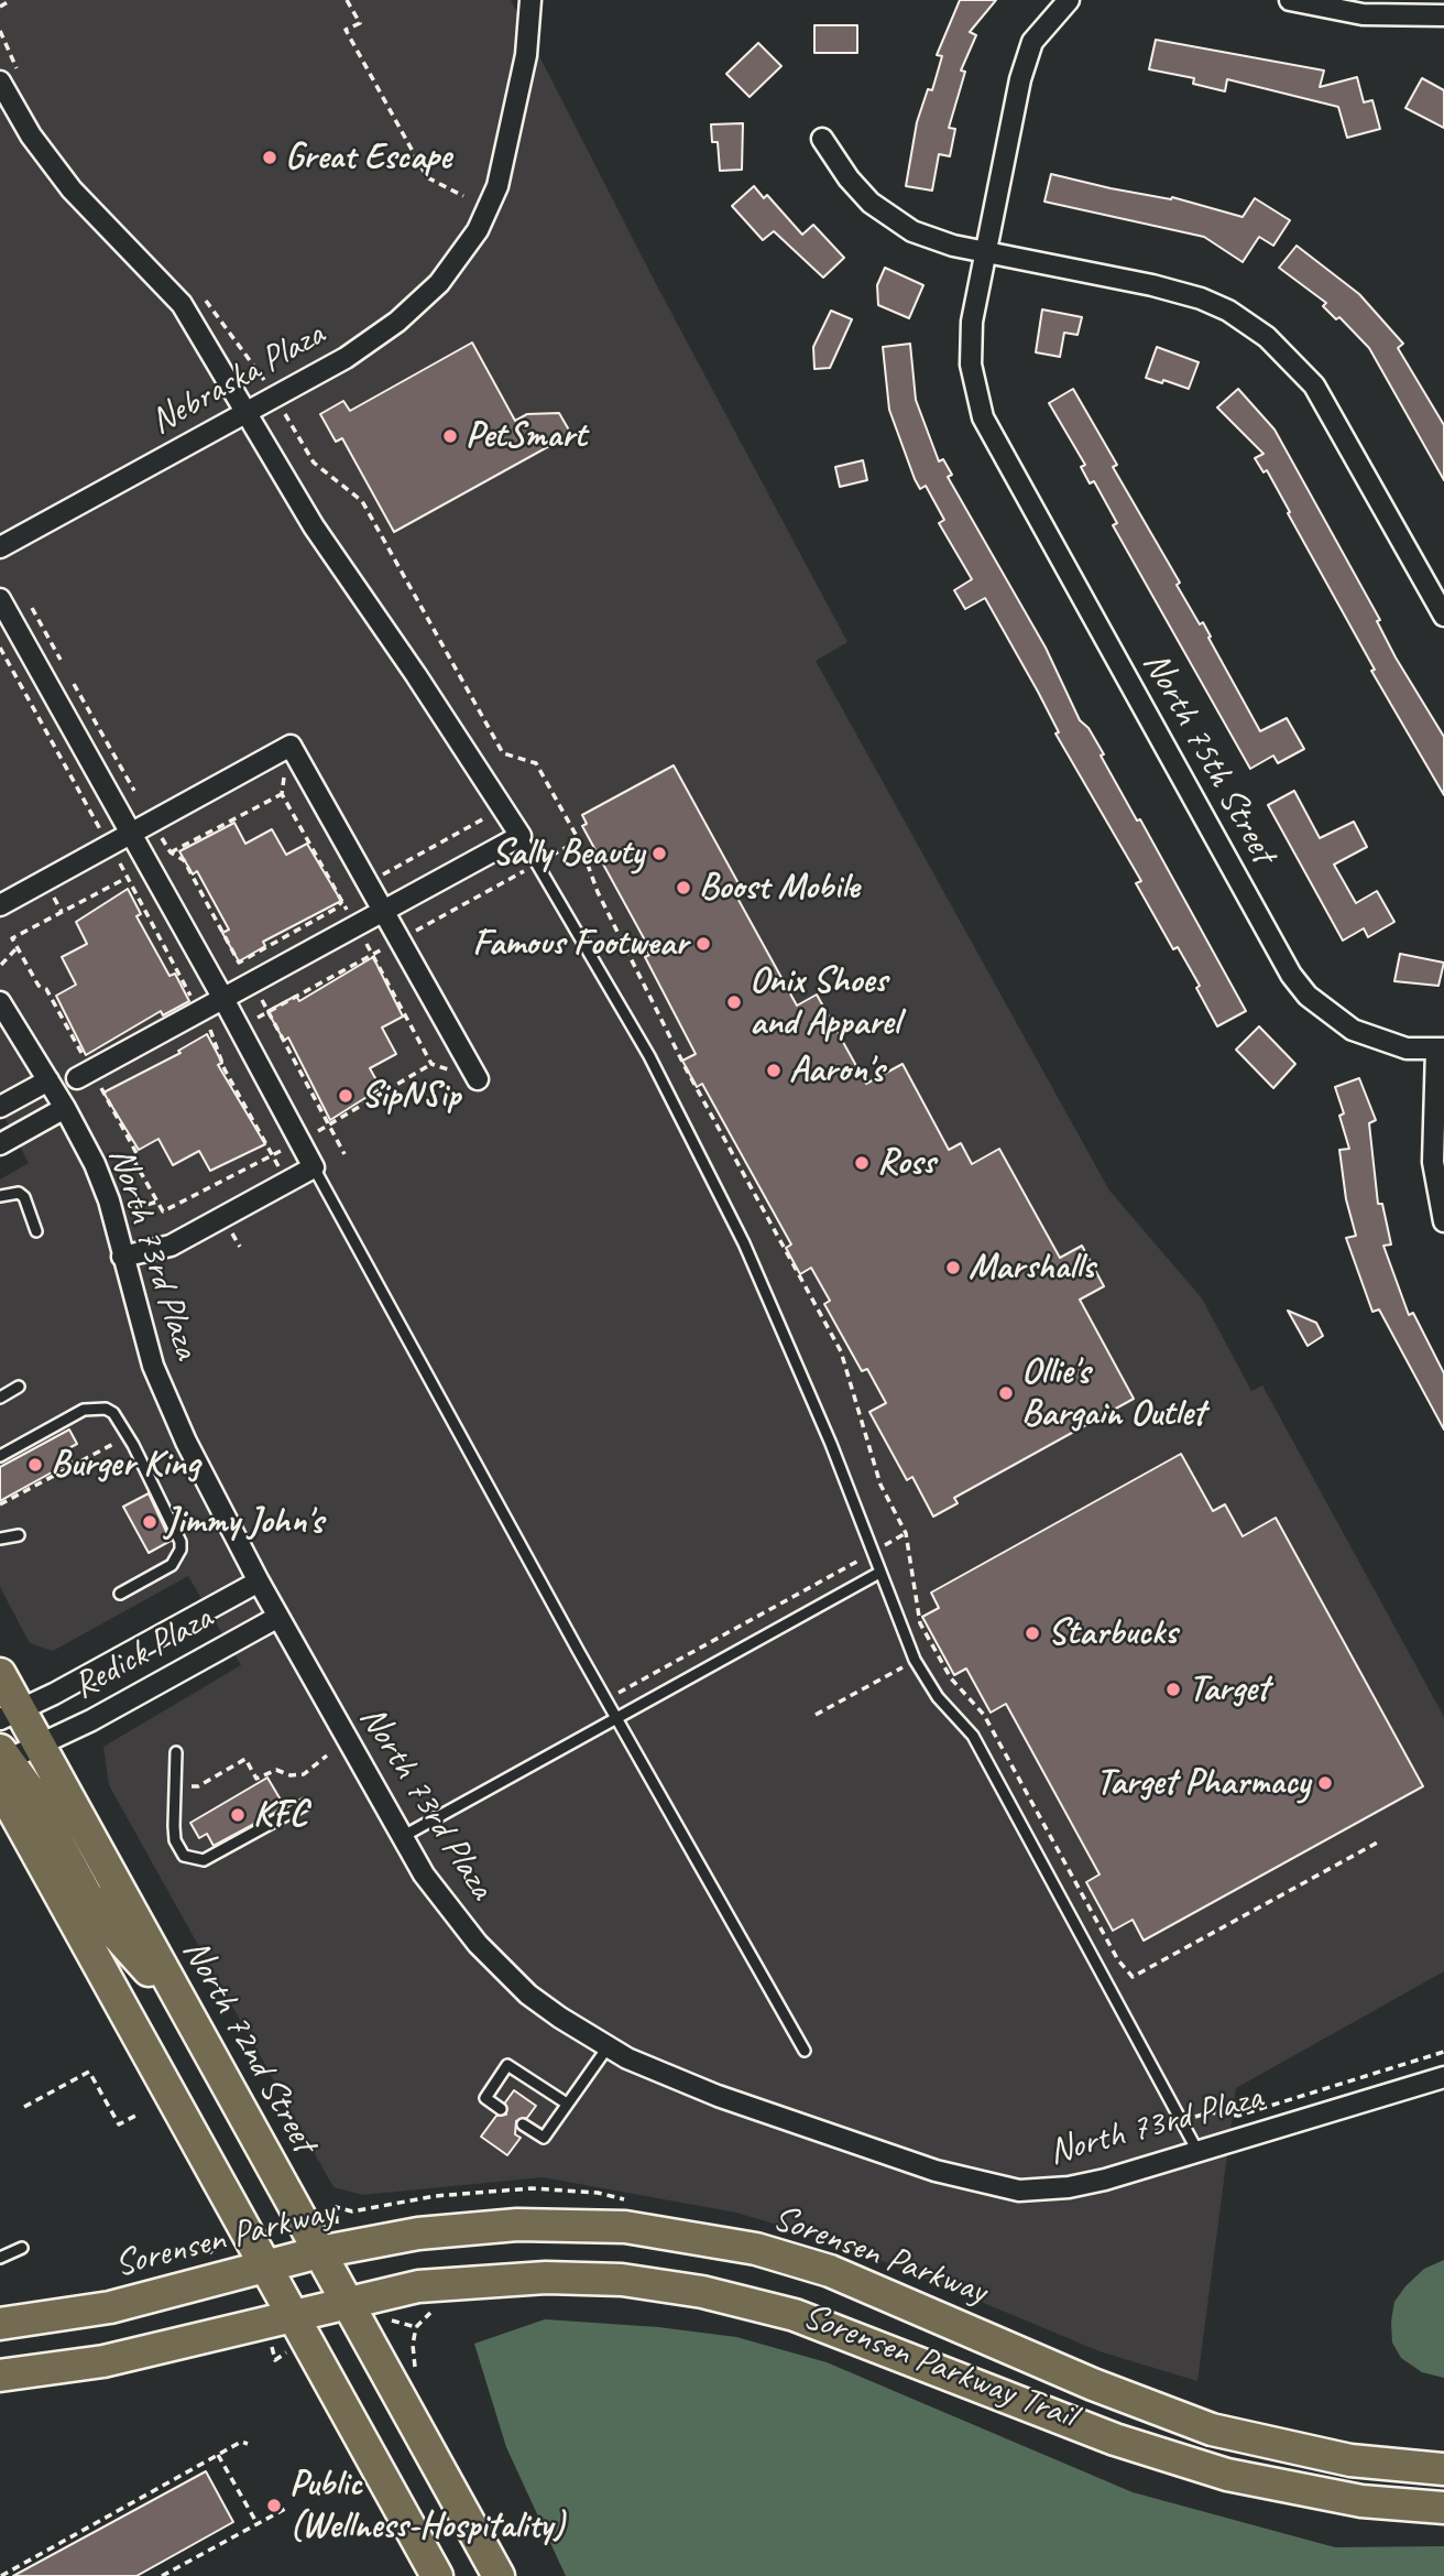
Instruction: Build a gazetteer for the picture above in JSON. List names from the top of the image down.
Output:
{
  "streets": {
    "main road": ["North 72nd Street", "Sorensen Parkway"],
    "street": [
      "Nebraska Plaza",
      "North 75th Street",
      "North 73rd Plaza",
      "Redick Plaza"
    ]
  },
  "crossings": [
    ["North 73rd Plaza", "Redick Plaza"],
    ["Redick Plaza", "North 72nd Street"],
    ["North 72nd Street", "Sorensen Parkway"]
  ],
  "places": [
    "Great Escape",
    "PetSmart",
    "Sally Beauty",
    "Boost Mobile",
    "Famous Footwear",
    "Onix Shoes and Apparel",
    "Aaron's",
    "SipNSip",
    "Ross",
    "Marshalls",
    "Ollie's Bargain Outlet",
    "Burger King",
    "Jimmy John's",
    "Starbucks",
    "Target",
    "Target Pharmacy",
    "KFC",
    "Public (Wellness-Hospitality)"
  ]
}
